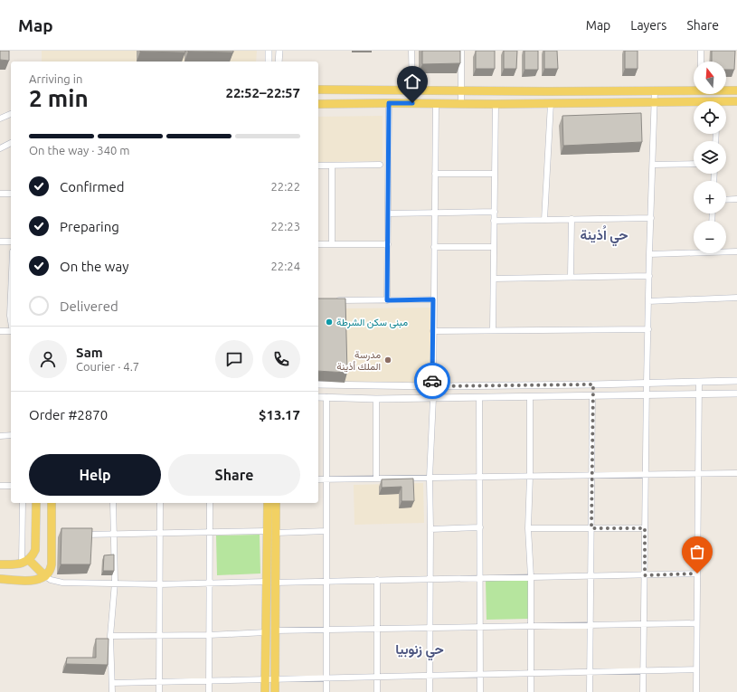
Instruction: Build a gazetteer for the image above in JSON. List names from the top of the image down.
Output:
{
  "districts": ["حي اُذينة", "حي زنوبيا"],
  "places": ["مبنى سكن الشرطة", "مدرسة الملك أذينة"],
  "north": "top",
  "page": {
    "header": "Map",
    "nav": ["Map", "Layers", "Share"],
    "map_buttons": ["+", "−"],
    "heading": ["2 min", "Arriving in", "22:52–22:57"],
    "panel": [
      "Sam",
      "Courier · 4.7",
      "Order #2870",
      "$13.17"
    ],
    "bar": "On the way · 340 m",
    "list": [
      ["Confirmed", "22:22"],
      ["Preparing", "22:23"],
      ["On the way", "22:24"],
      "Delivered"
    ],
    "buttons": ["Help", "Share"]
  }
}
